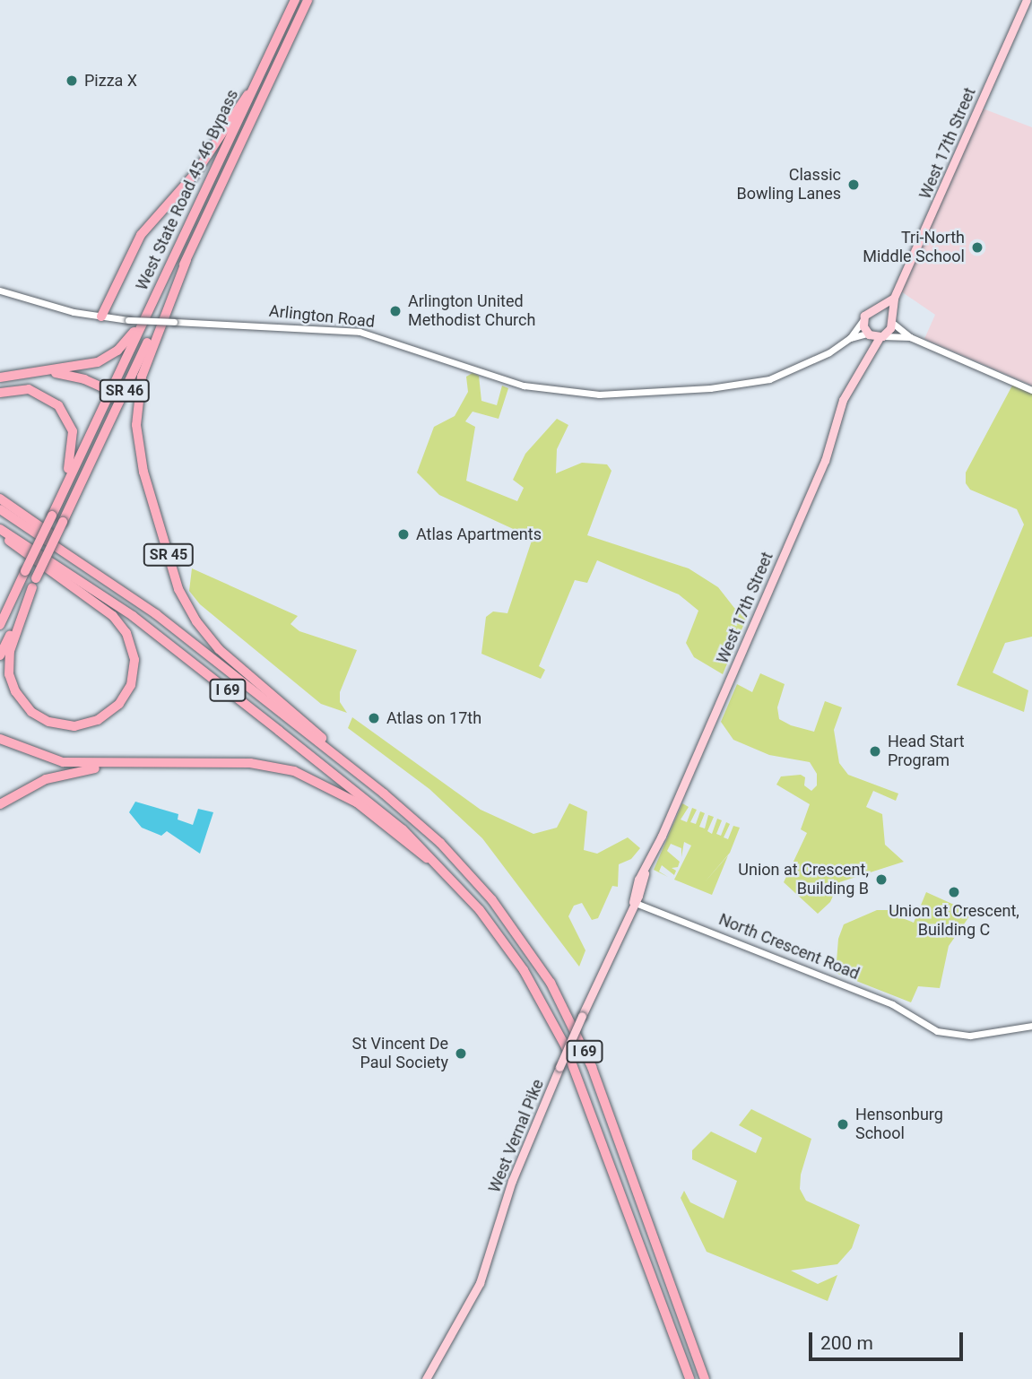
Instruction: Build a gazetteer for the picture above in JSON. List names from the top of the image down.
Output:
{
  "streets": {
    "highway": [
      "West State Road 45 46 Bypass",
      "SR 46",
      "SR 45",
      "I 69"
    ],
    "main road": ["West 17th Street", "West Vernal Pike"],
    "street": ["Arlington Road", "North Crescent Road"]
  },
  "crossings": [
    ["West 17th Street", "Arlington Road"],
    ["West 17th Street", "North Crescent Road"],
    ["West 17th Street", "West Vernal Pike"],
    ["West State Road 45 46 Bypass", "SR 46"],
    ["West State Road 45 46 Bypass", "SR 45"],
    ["SR 46", "SR 45"],
    ["SR 45", "I 69"],
    ["North Crescent Road", "West Vernal Pike"]
  ],
  "places": [
    "Pizza X",
    "Classic Bowling Lanes",
    "Tri-North Middle School",
    "Arlington United Methodist Church",
    "Atlas Apartments",
    "Atlas on 17th",
    "Head Start Program",
    "Union at Crescent, Building B",
    "Union at Crescent, Building C",
    "St Vincent De Paul Society",
    "Hensonburg School"
  ],
  "scale_bar": "200 m"
}
